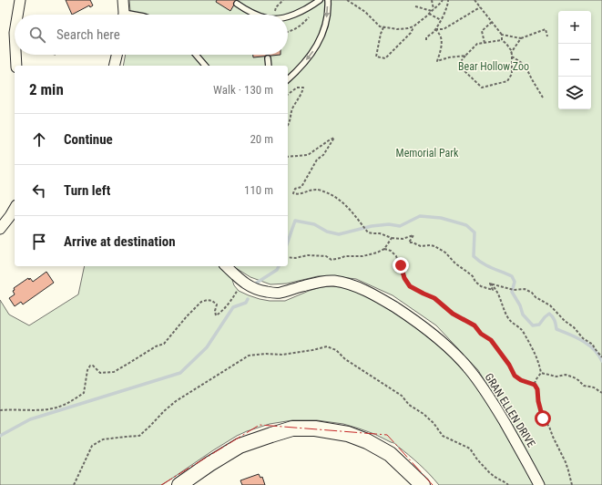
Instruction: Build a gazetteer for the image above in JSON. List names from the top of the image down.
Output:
{
  "streets": {
    "street": ["GRAN ELLEN DRIVE"]
  },
  "parks": ["Bear Hollow Zoo", "Memorial Park"],
  "page": {
    "map_buttons": ["+", "−"],
    "search": "Search here",
    "heading": ["2 min", "Walk · 130 m"],
    "list": [
      ["Continue", "20 m"],
      ["Turn left", "110 m"],
      "Arrive at destination"
    ]
  }
}
